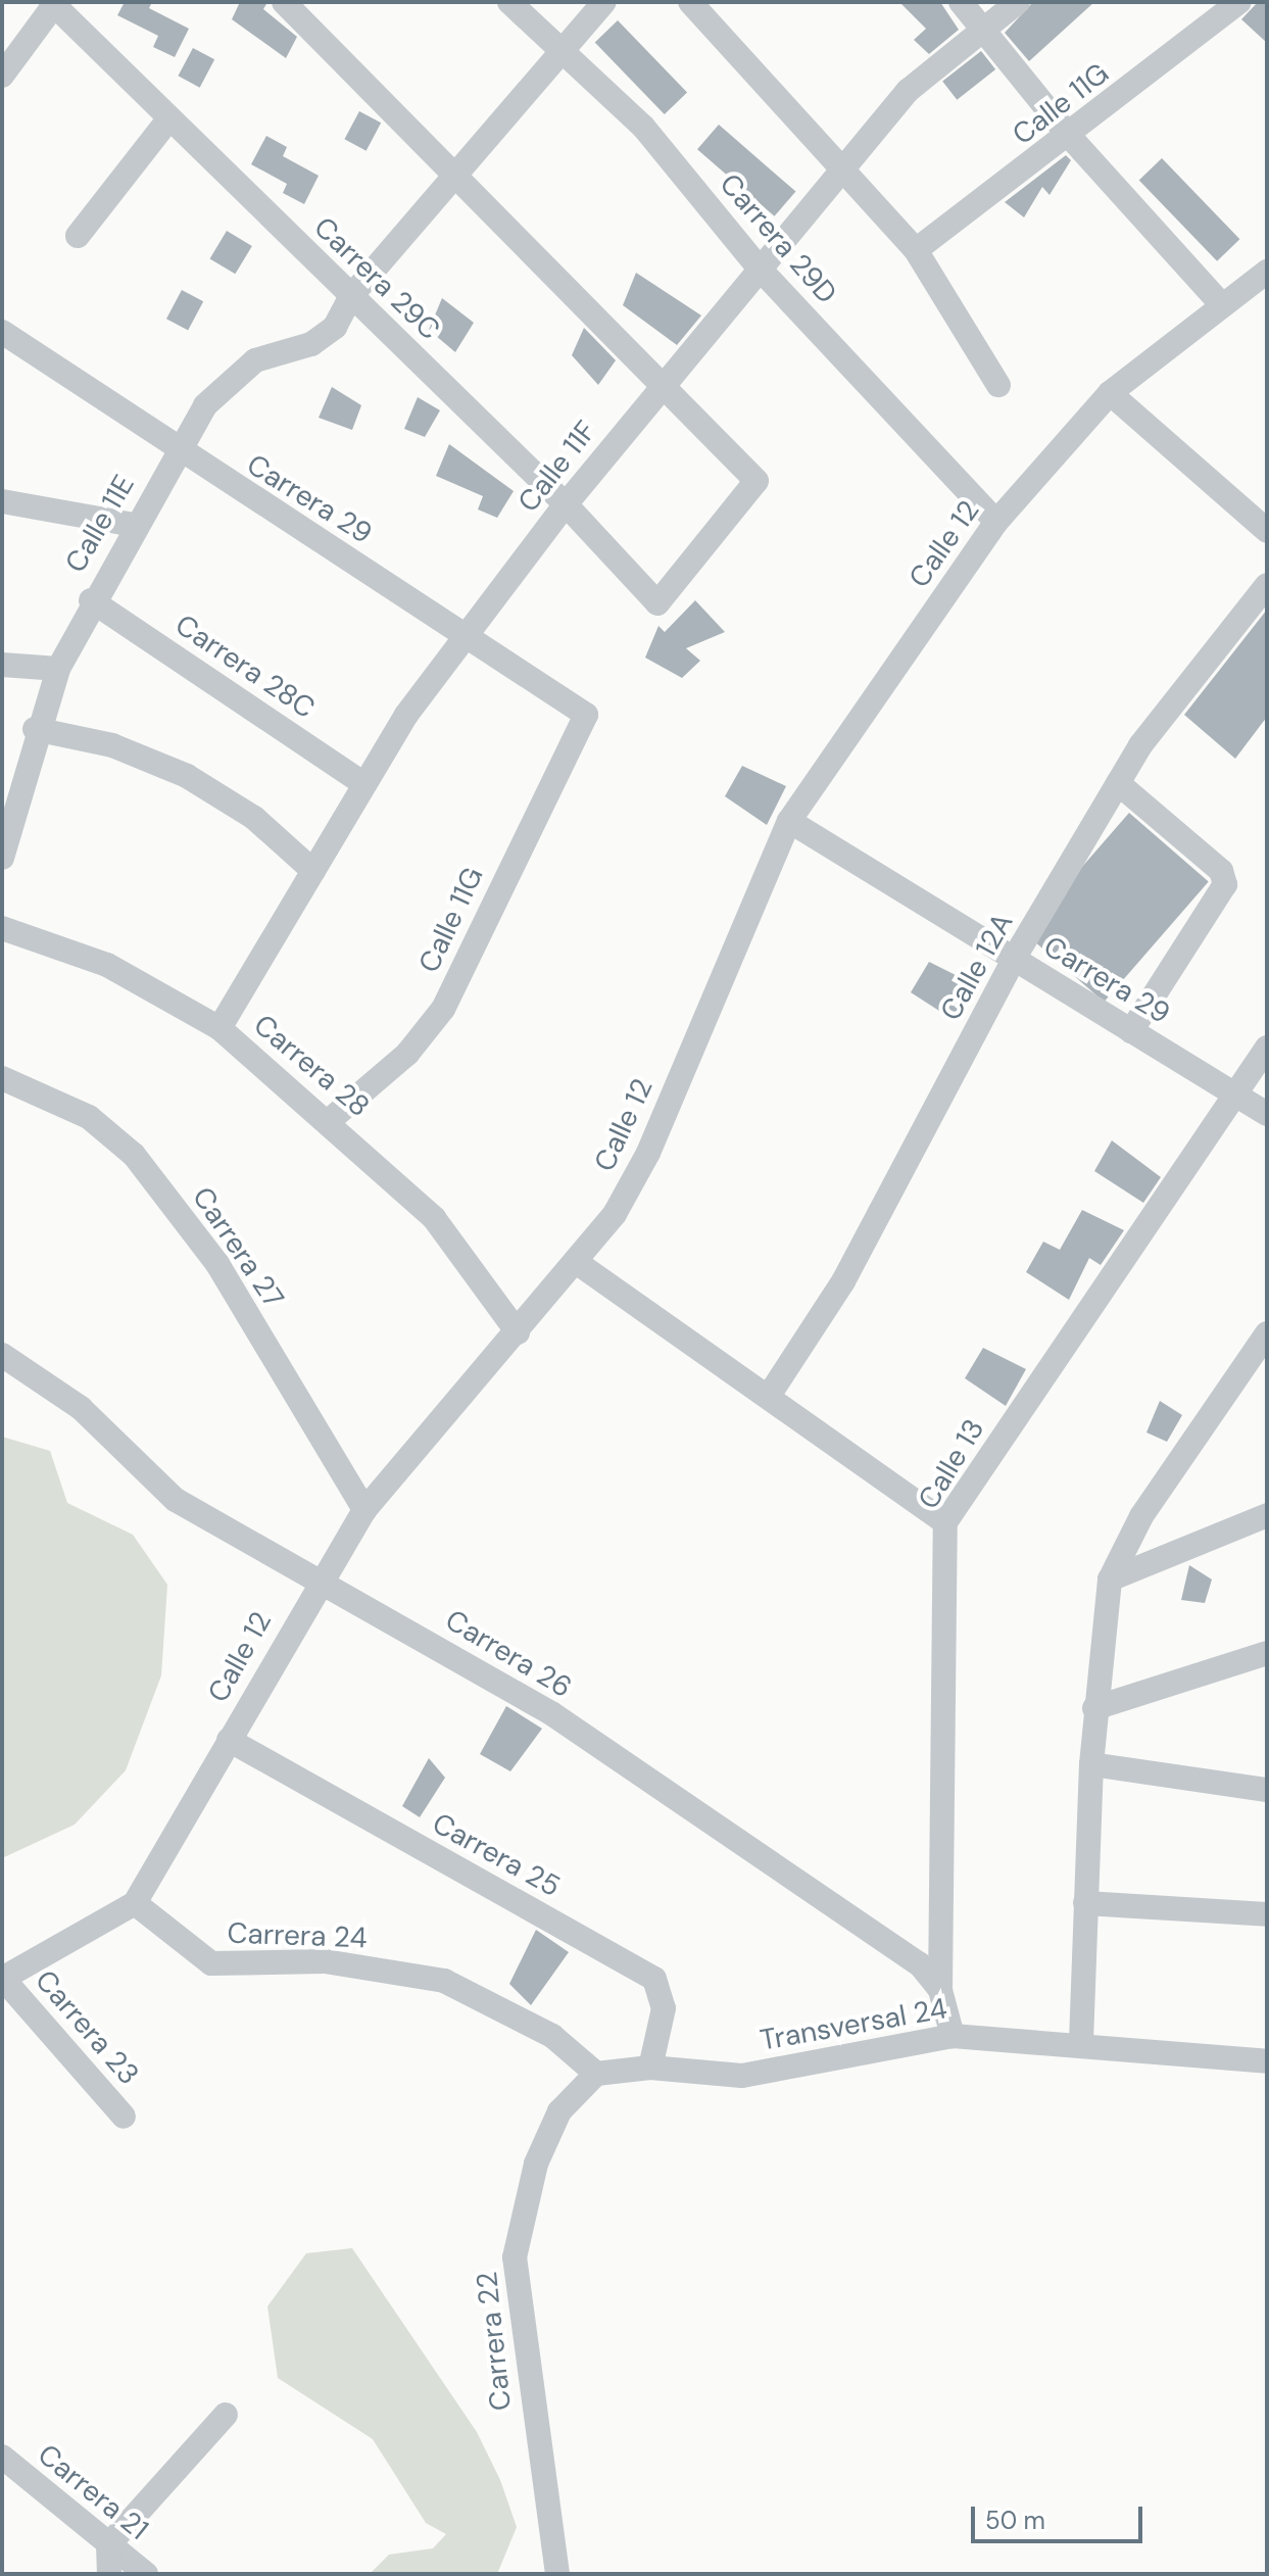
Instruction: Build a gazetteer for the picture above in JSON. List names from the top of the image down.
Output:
{
  "streets": {
    "street": [
      "Calle 11G",
      "Carrera 29D",
      "Carrera 29C",
      "Calle 11F",
      "Carrera 29",
      "Calle 11E",
      "Calle 12",
      "Carrera 28C",
      "Calle 12A",
      "Carrera 28",
      "Carrera 27",
      "Calle 13",
      "Carrera 26",
      "Carrera 25",
      "Carrera 24",
      "Transversal 24",
      "Carrera 23",
      "Carrera 22",
      "Carrera 21"
    ]
  },
  "crossings": [
    ["Calle 11G", "Carrera 29"],
    ["Calle 11G", "Carrera 28"],
    ["Carrera 29D", "Calle 11F"],
    ["Carrera 29D", "Calle 11E"],
    ["Carrera 29D", "Calle 12"],
    ["Carrera 29C", "Calle 11F"],
    ["Carrera 29C", "Calle 11E"],
    ["Calle 11F", "Carrera 29"],
    ["Calle 11F", "Carrera 28C"],
    ["Calle 11F", "Carrera 28"],
    ["Carrera 29", "Calle 11E"],
    ["Carrera 29", "Calle 12"],
    ["Carrera 29", "Calle 12A"],
    ["Carrera 29", "Calle 13"],
    ["Calle 11E", "Carrera 28C"],
    ["Calle 12", "Carrera 28"],
    ["Calle 12", "Carrera 27"],
    ["Calle 12", "Carrera 26"],
    ["Calle 12", "Carrera 25"],
    ["Calle 12", "Carrera 24"],
    ["Calle 13", "Carrera 26"],
    ["Carrera 25", "Transversal 24"],
    ["Carrera 24", "Transversal 24"],
    ["Carrera 24", "Carrera 22"],
    ["Transversal 24", "Carrera 22"]
  ],
  "scale_bar": "50 m"
}
